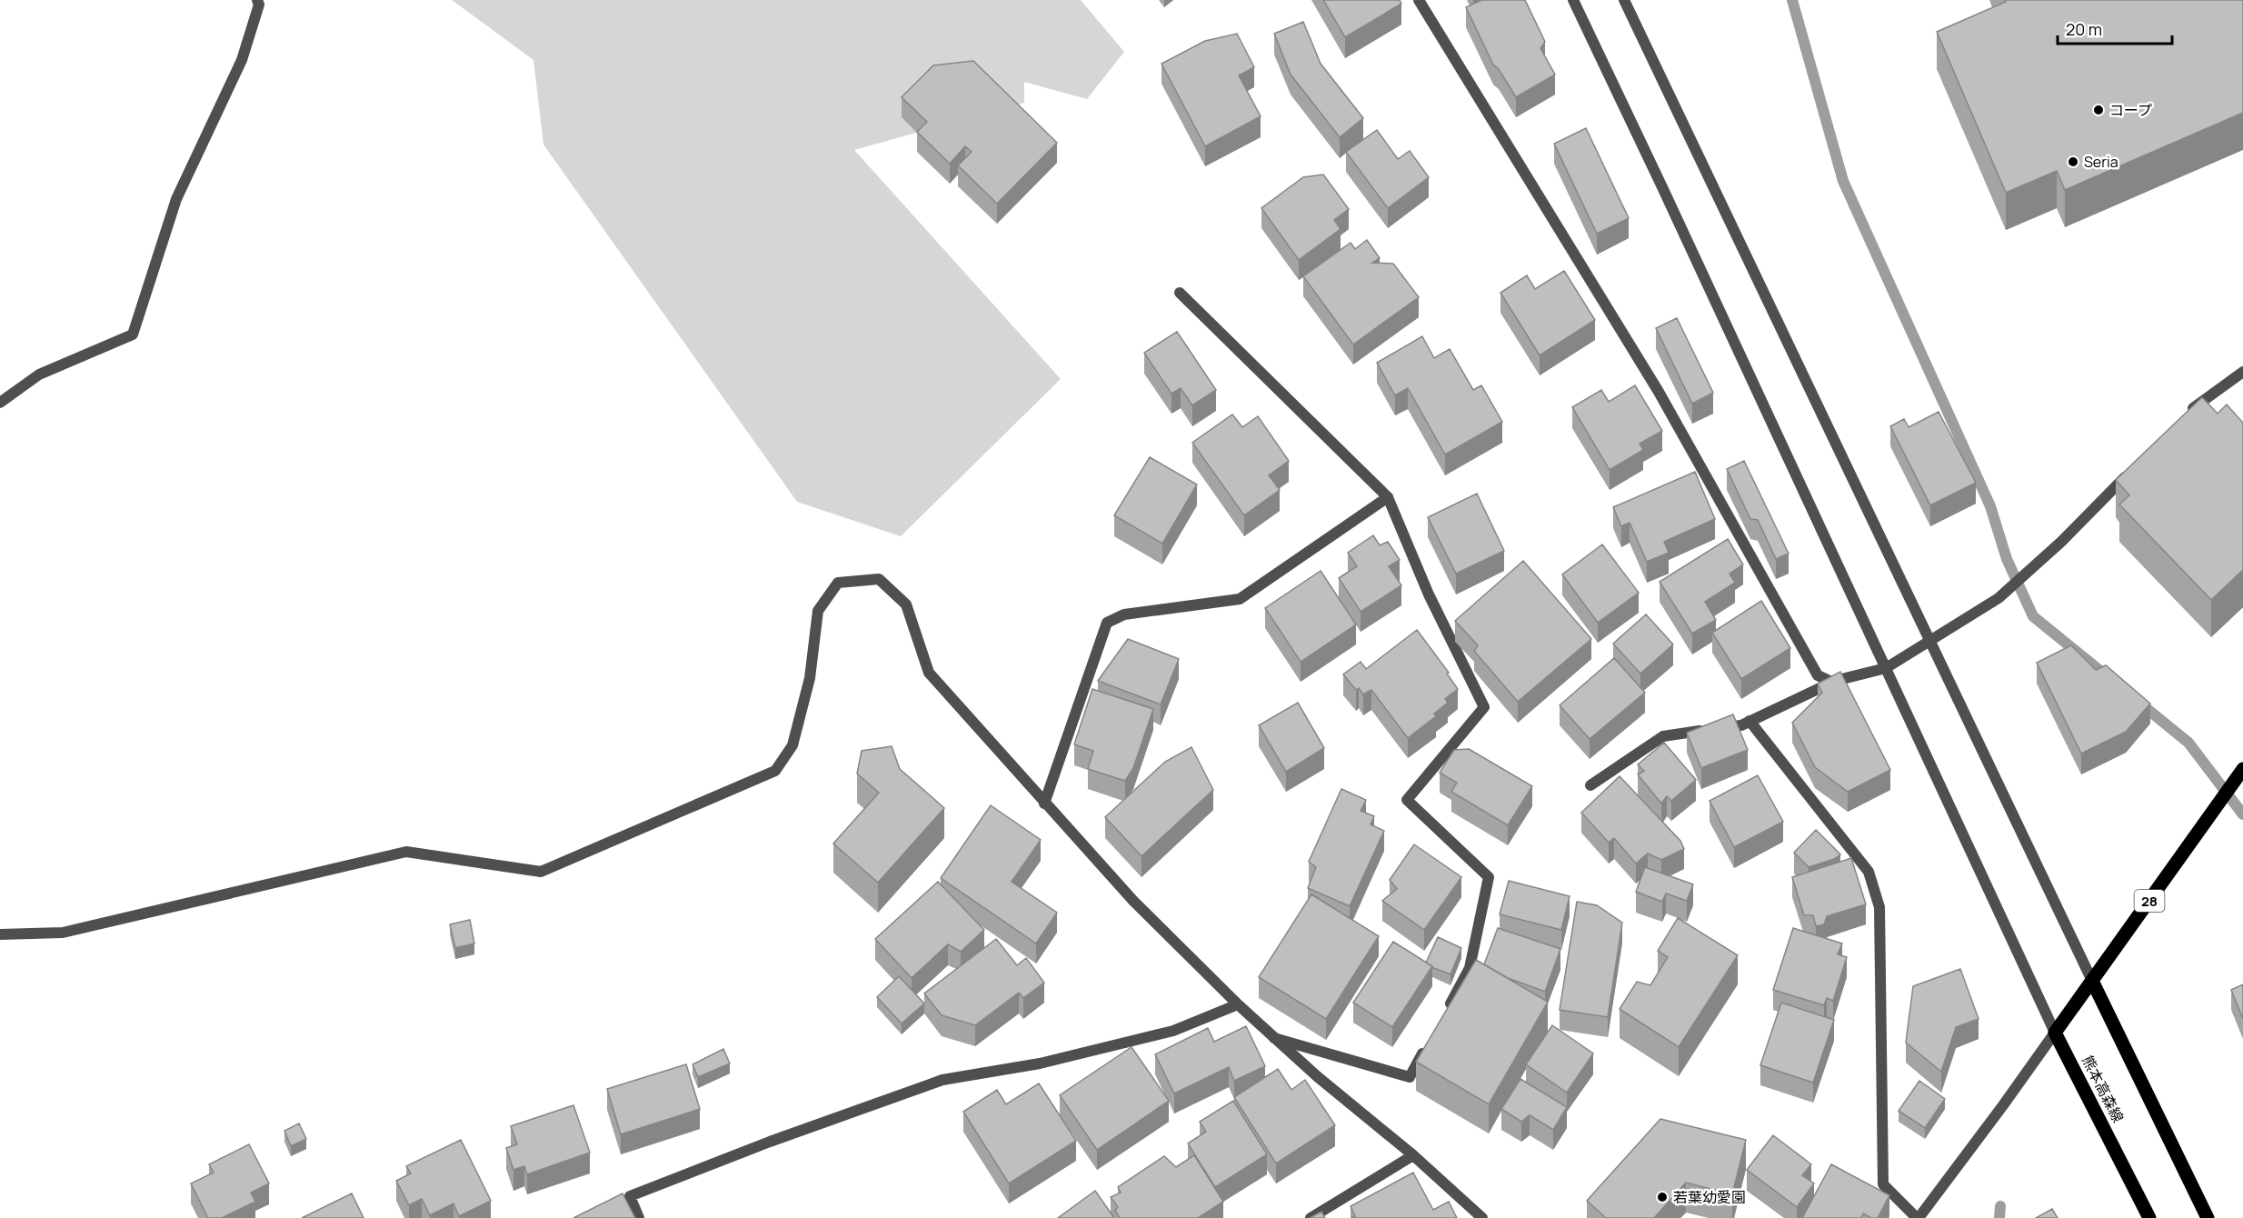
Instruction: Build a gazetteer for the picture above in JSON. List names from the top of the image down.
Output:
{
  "streets": {
    "main road": ["28", "熊本高森線"]
  },
  "crossings": [
    ["28", "熊本高森線"]
  ],
  "places": ["コープ", "Seria", "若葉幼愛園"],
  "scale_bar": "20 m"
}
